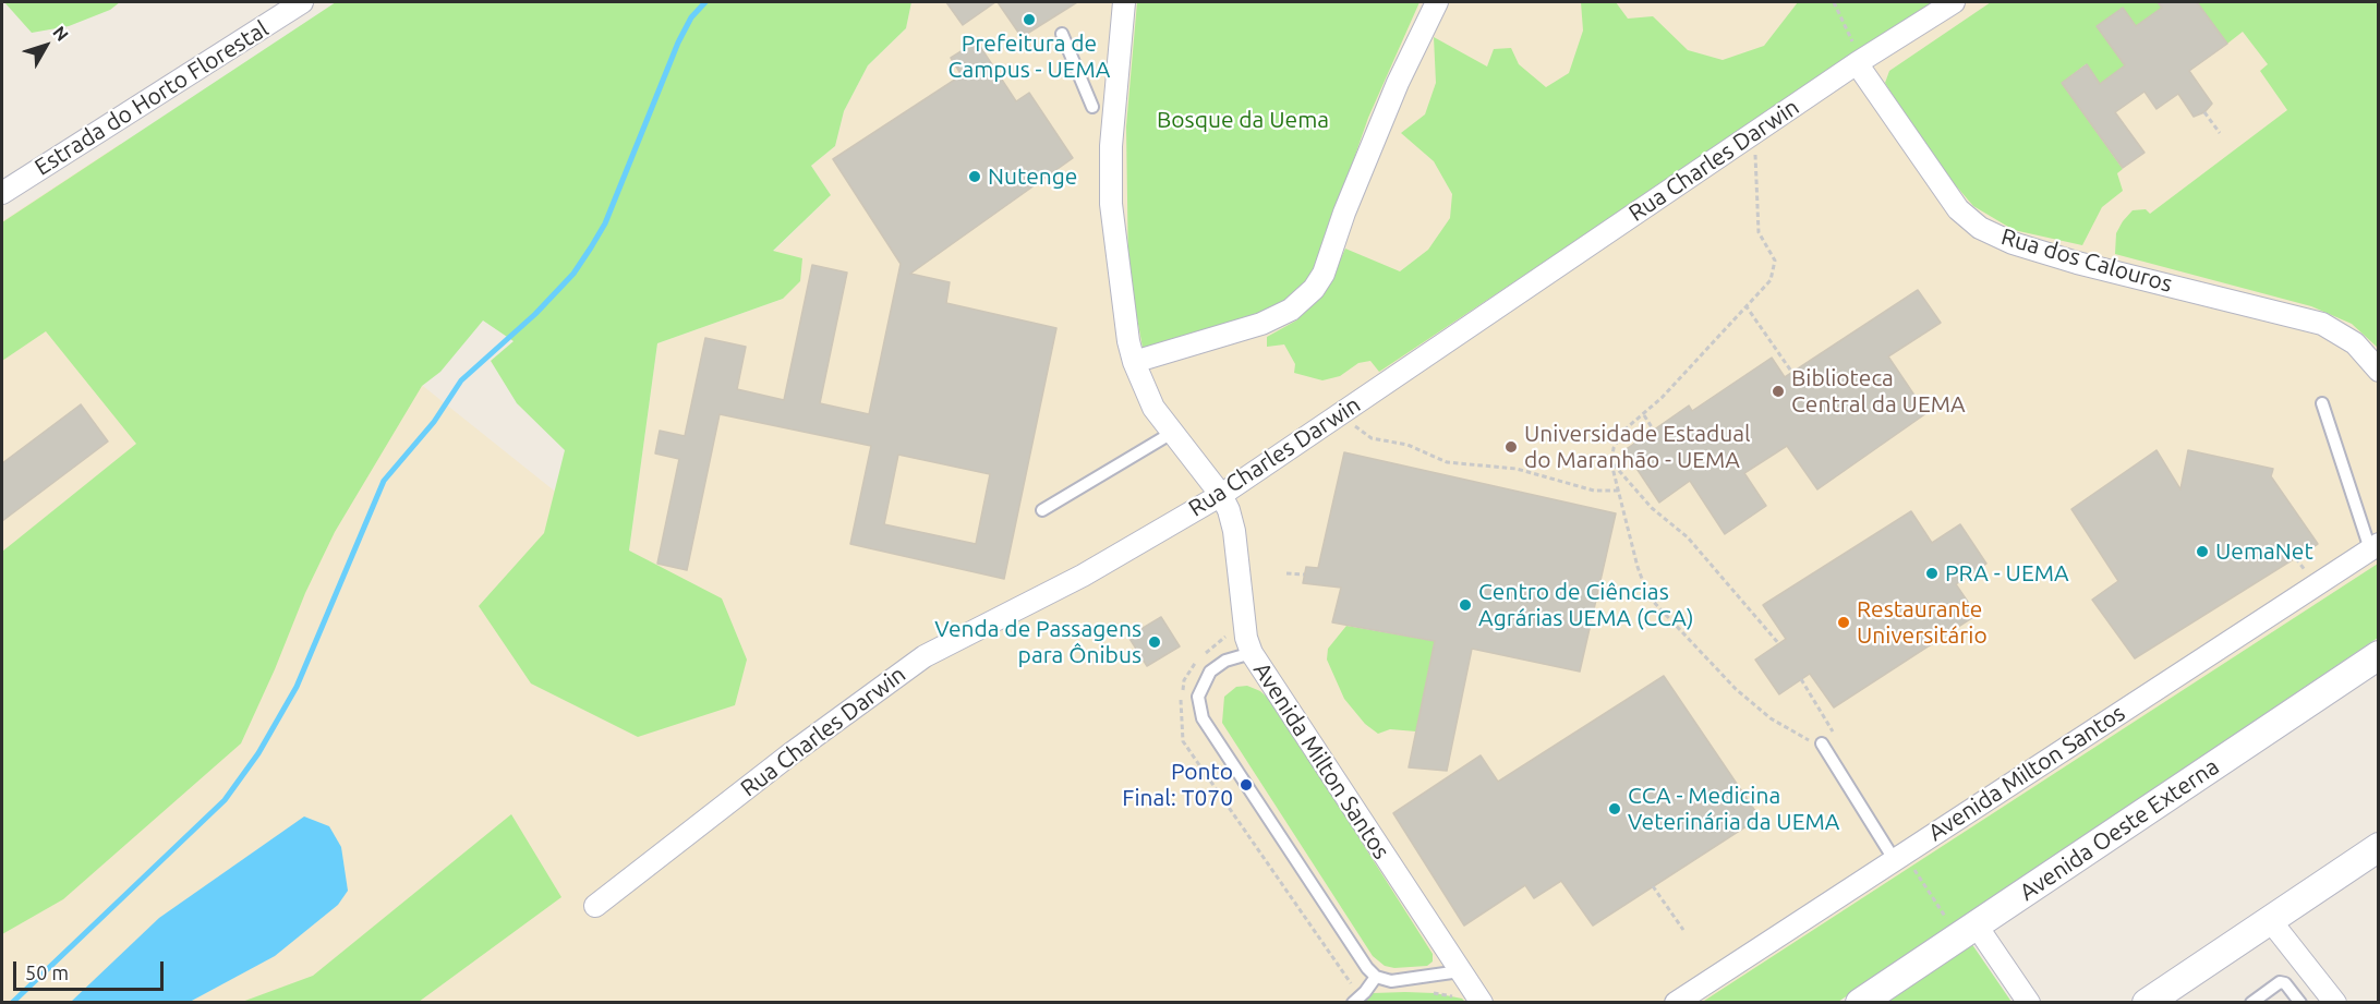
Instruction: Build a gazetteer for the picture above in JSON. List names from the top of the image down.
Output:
{
  "streets": {
    "street": [
      "Estrada do Horto Florestal",
      "Rua Charles Darwin",
      "Rua dos Calouros",
      "Avenida Milton Santos",
      "Avenida Oeste Externa"
    ]
  },
  "crossings": [
    ["Rua Charles Darwin", "Rua dos Calouros"],
    ["Rua Charles Darwin", "Avenida Milton Santos"]
  ],
  "parks": ["Bosque da Uema"],
  "places": [
    "Prefeitura de Campus - UEMA",
    "Nutenge",
    "Biblioteca Central da UEMA",
    "Universidade Estadual do Maranhão - UEMA",
    "UemaNet",
    "PRA - UEMA",
    "Centro de Ciências Agrárias UEMA (CCA)",
    "Restaurante Universitário",
    "Venda de Passagens para Ônibus",
    "Ponto Final: T070",
    "CCA - Medicina Veterinária da UEMA"
  ],
  "scale_bar": "50 m",
  "north": "top right"
}
